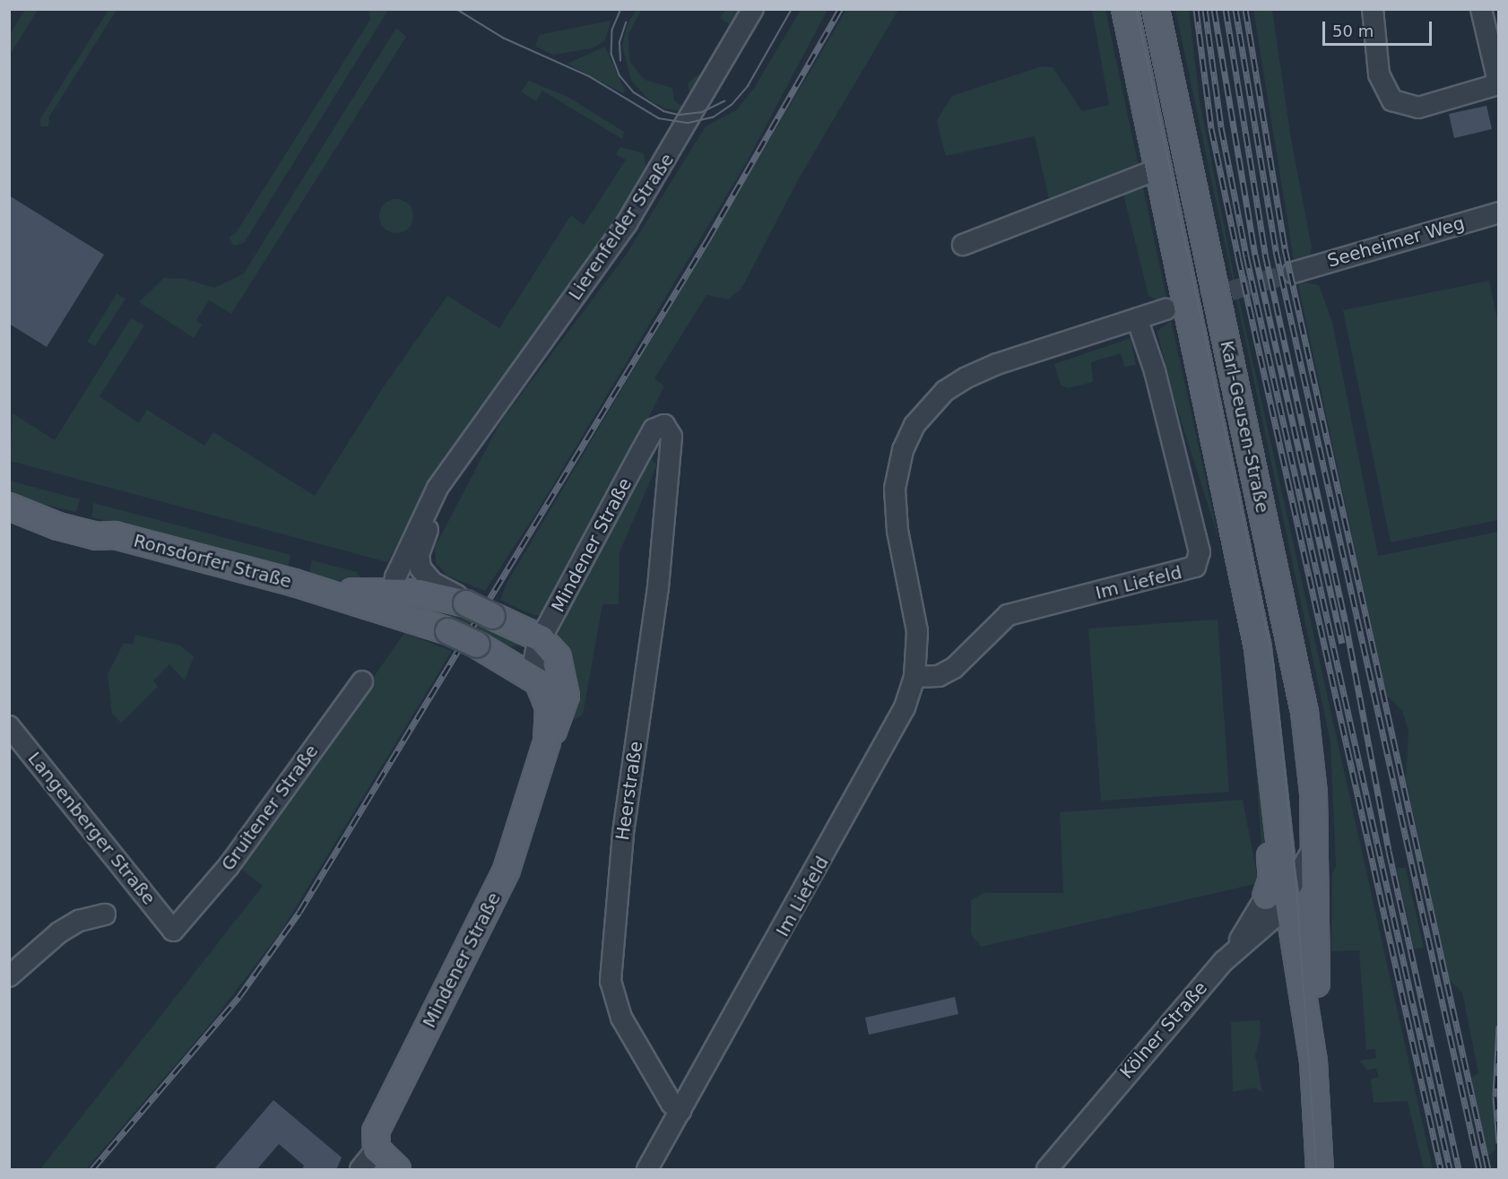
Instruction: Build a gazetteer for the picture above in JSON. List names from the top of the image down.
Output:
{
  "streets": {
    "main road": ["Karl-Geusen-Straße", "Mindener Straße", "Ronsdorfer Straße"],
    "street": [
      "Lierenfelder Straße",
      "Seeheimer Weg",
      "Im Liefeld",
      "Heerstraße",
      "Gruitener Straße",
      "Langenberger Straße",
      "Kölner Straße"
    ]
  },
  "crossings": [
    ["Lierenfelder Straße", "Ronsdorfer Straße"],
    ["Karl-Geusen-Straße", "Kölner Straße"],
    ["Mindener Straße", "Ronsdorfer Straße"],
    ["Mindener Straße", "Heerstraße"],
    ["Im Liefeld", "Heerstraße"],
    ["Gruitener Straße", "Langenberger Straße"]
  ],
  "scale_bar": "50 m"
}
